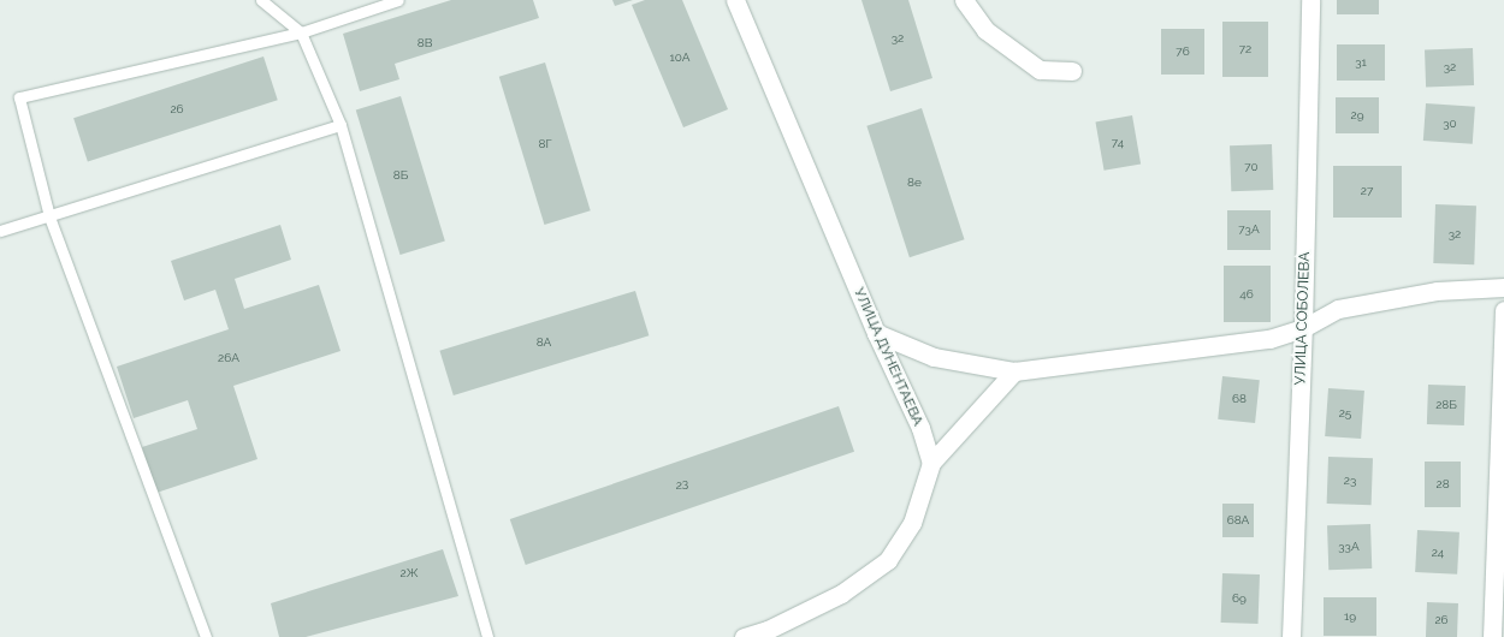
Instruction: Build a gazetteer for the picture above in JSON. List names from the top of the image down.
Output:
{
  "streets": {
    "street": ["УЛИЦА СОБОЛЕВА", "УЛИЦА ДУНЕНТАЕВА"]
  },
  "house_numbers": [
    "32",
    "8В",
    "72",
    "76",
    "10А",
    "31",
    "32",
    "26",
    "29",
    "30",
    "74",
    "8Г",
    "70",
    "8Б",
    "8е",
    "27",
    "73А",
    "32",
    "46",
    "8А",
    "26А",
    "68",
    "28Б",
    "25",
    "23",
    "28",
    "2З",
    "68А",
    "33А",
    "24",
    "2Ж",
    "69",
    "19",
    "26"
  ]
}
